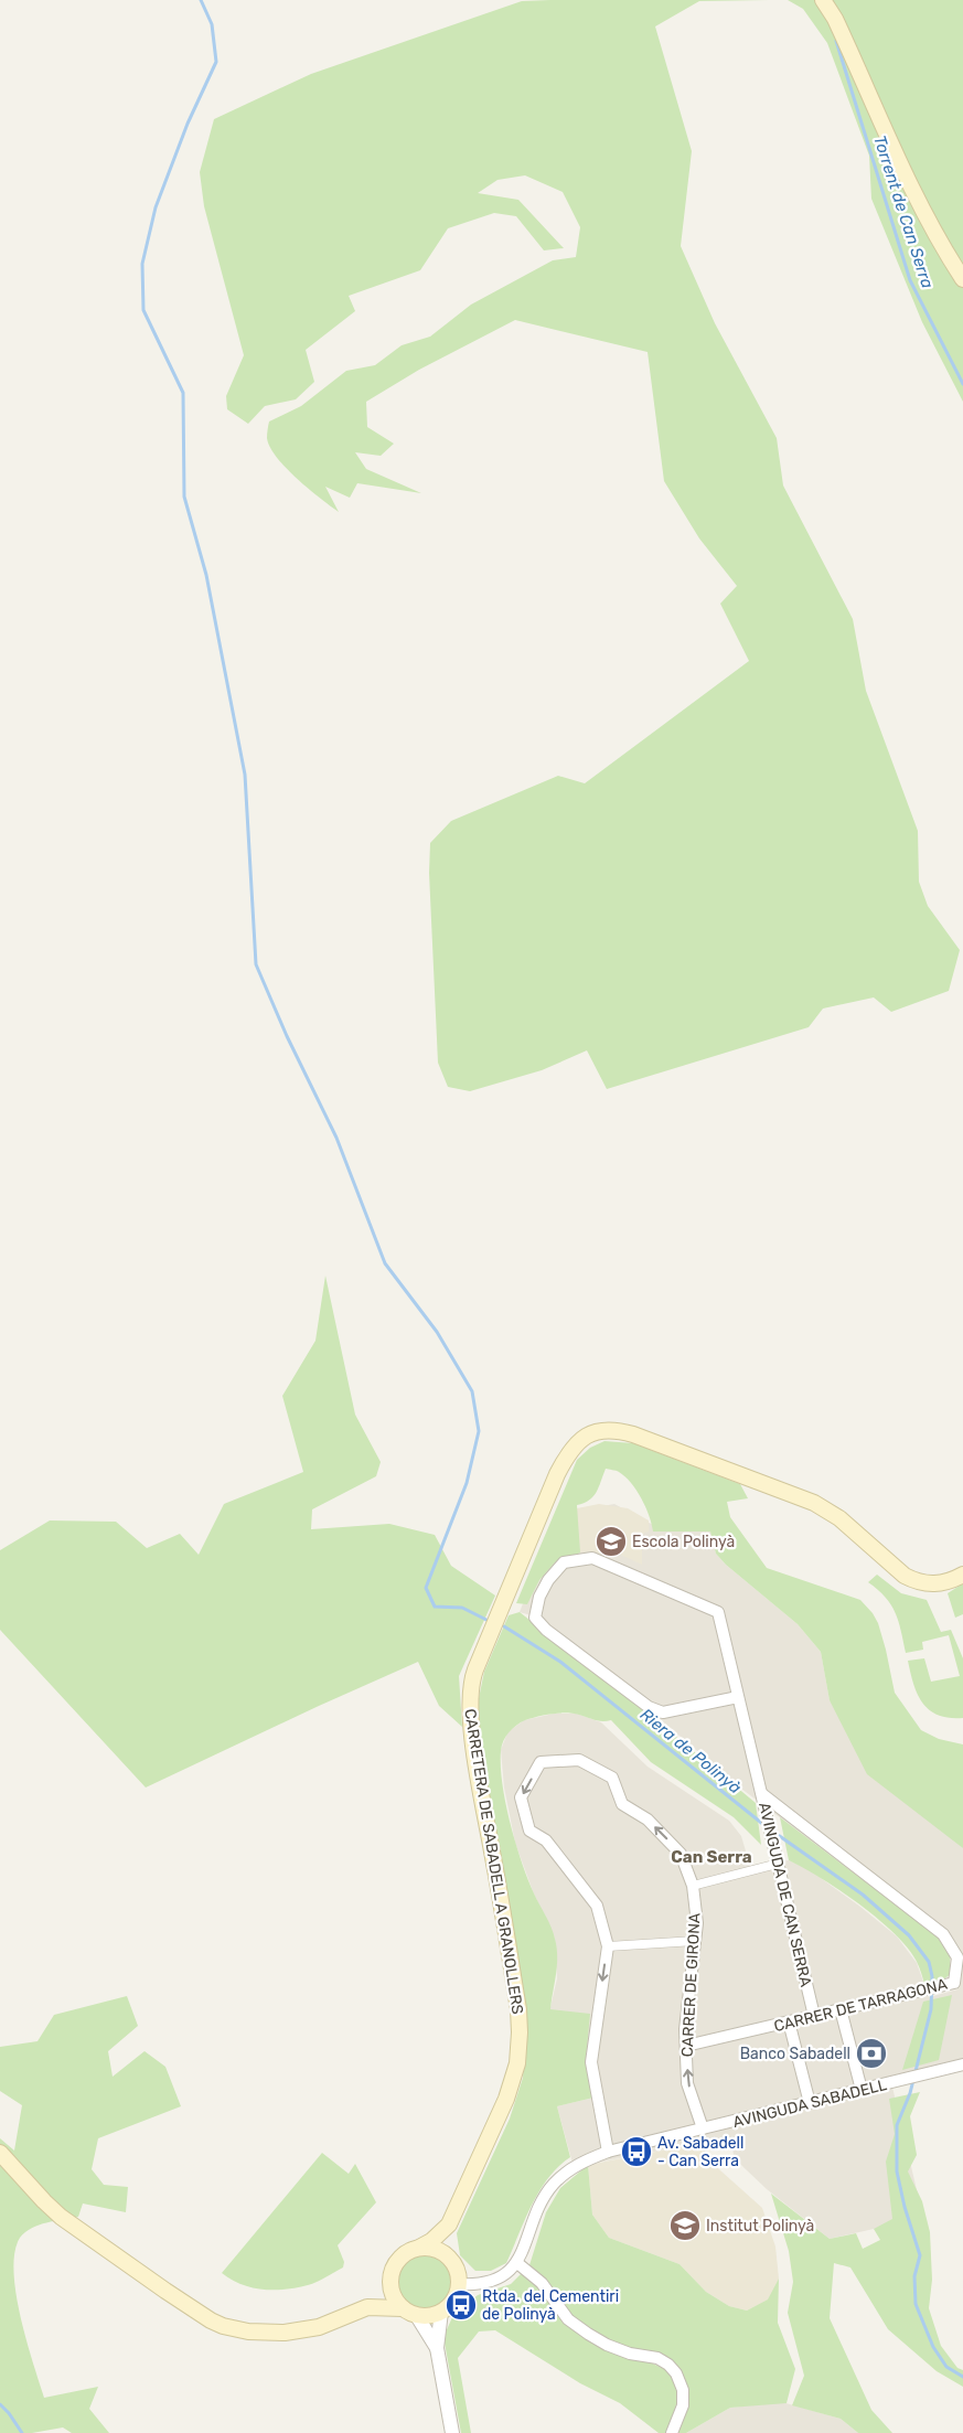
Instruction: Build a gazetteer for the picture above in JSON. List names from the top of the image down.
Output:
{
  "streets": {
    "main road": ["CARRETERA DE SABADELL A GRANOLLERS"],
    "street": [
      "AVINGUDA DE CAN SERRA",
      "CARRER DE GIRONA",
      "CARRER DE TARRAGONA",
      "AVINGUDA SABADELL"
    ]
  },
  "crossings": [
    ["AVINGUDA DE CAN SERRA", "CARRER DE TARRAGONA"],
    ["CARRER DE GIRONA", "CARRER DE TARRAGONA"],
    ["CARRER DE GIRONA", "AVINGUDA SABADELL"]
  ],
  "districts": ["Can Serra"],
  "water": ["Torrent de Can Serra", "Riera de Polinyà"],
  "places": {
    "school or university": ["Escola Polinyà", "Institut Polinyà"],
    "bank": ["Banco Sabadell"],
    "bus stop": ["Av. Sabadell - Can Serra", "Rtda. del Cementiri de Polinyà"]
  }
}
